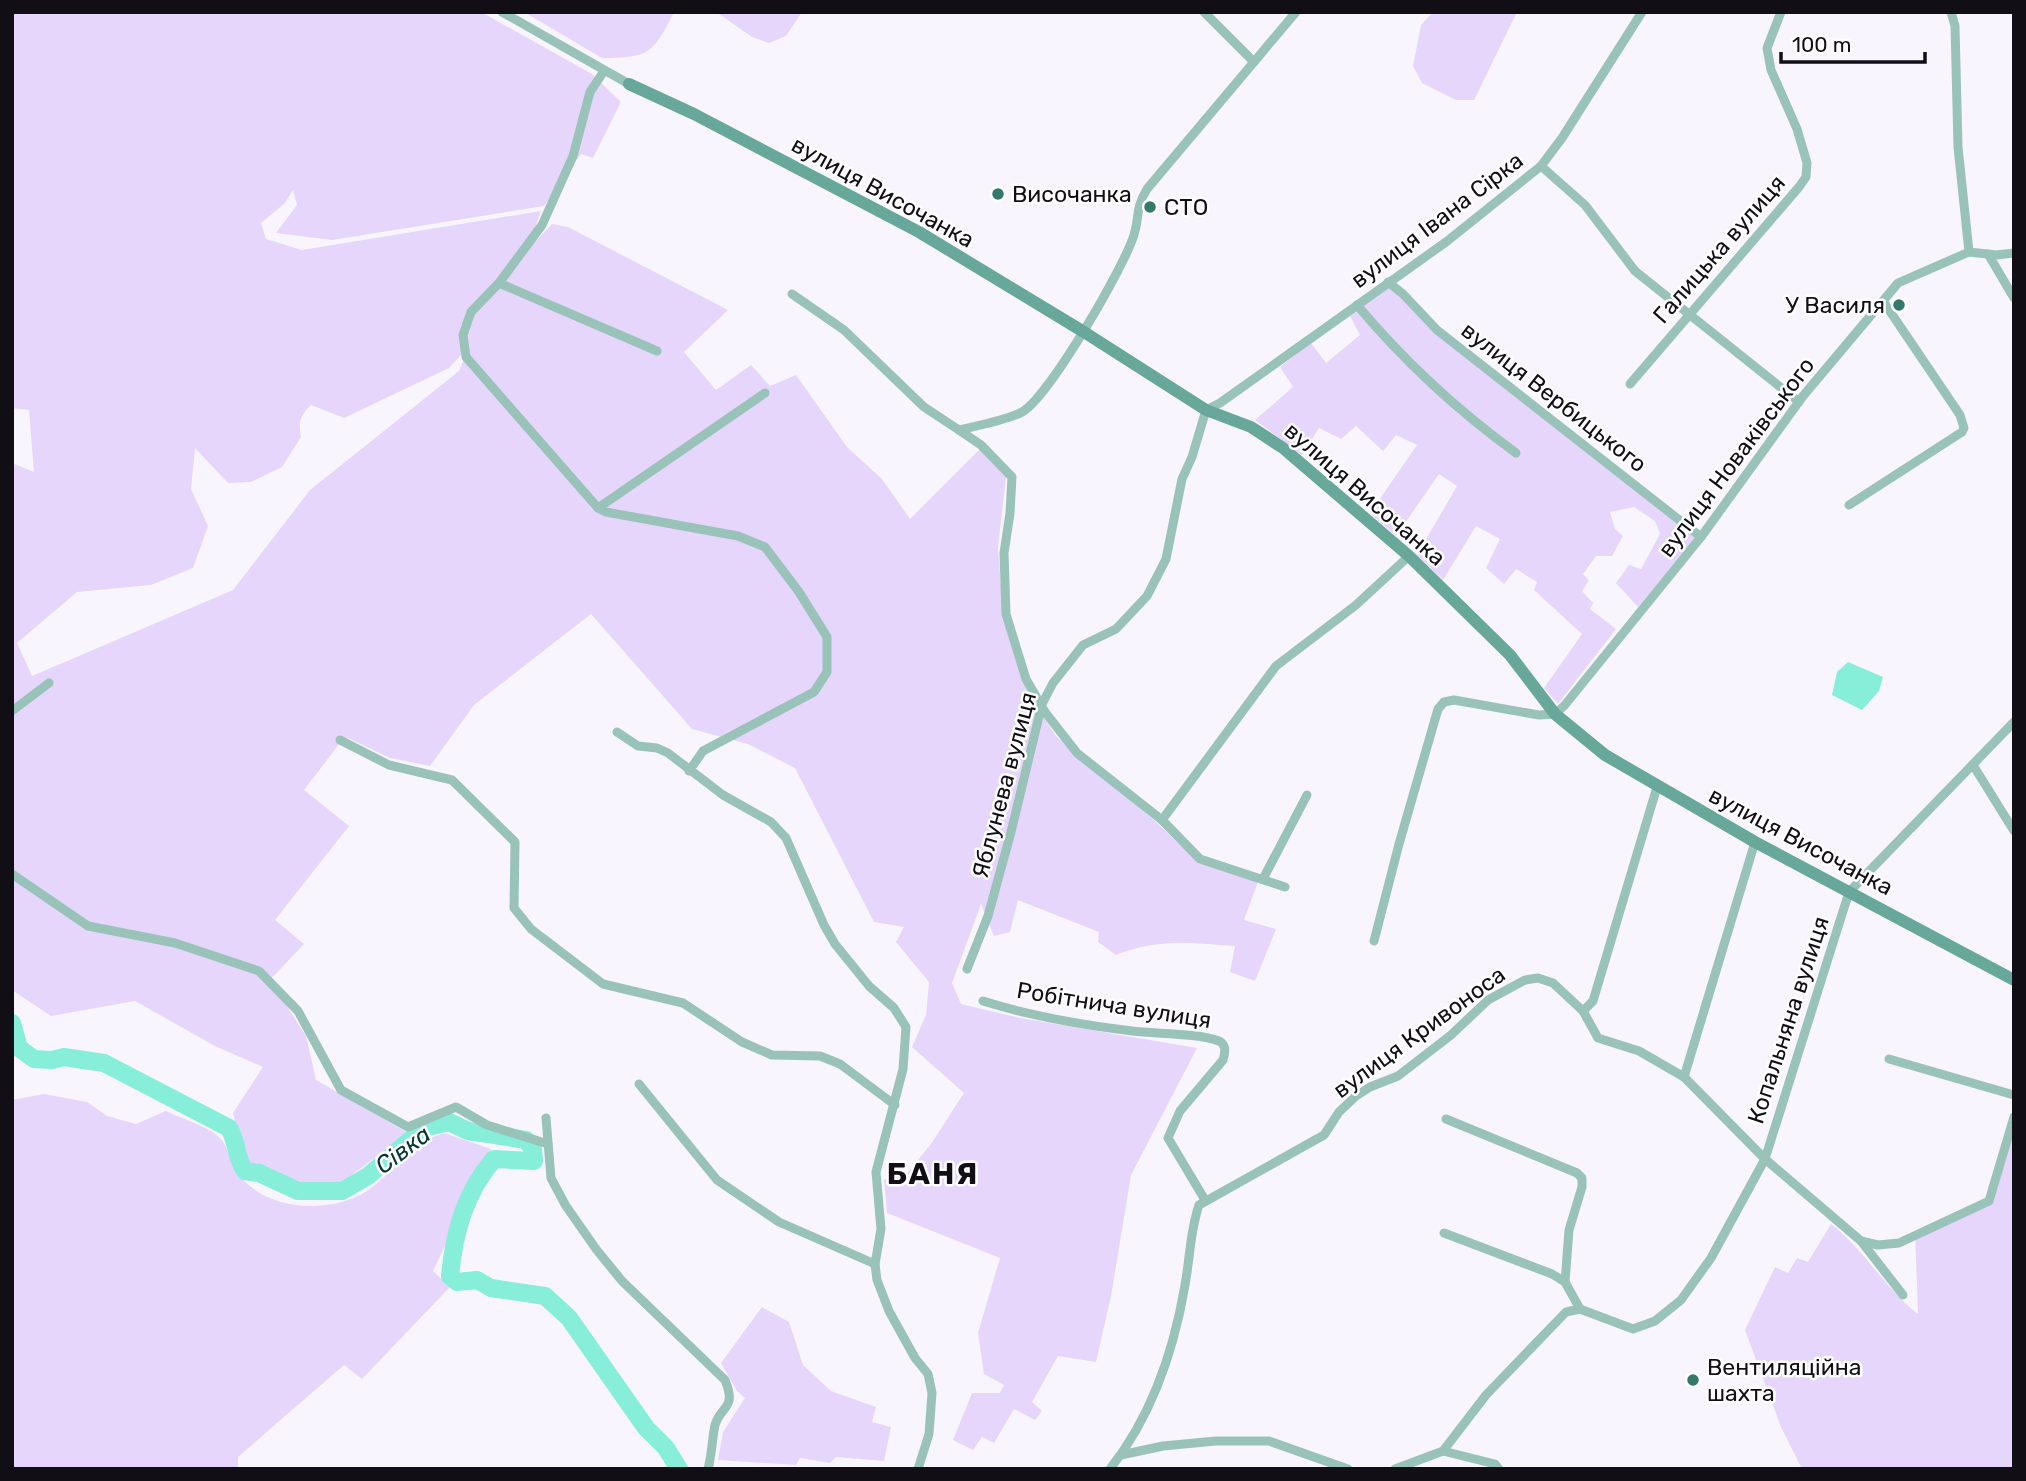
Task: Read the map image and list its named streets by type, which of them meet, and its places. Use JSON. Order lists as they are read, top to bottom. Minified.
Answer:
{"streets":{"street":["вулиця Височанка","вулиця Івана Сірка","Галицька вулиця","вулиця Вербицького","вулиця Новаківського","Яблунева вулиця","Робітнича вулиця","Копальняна вулиця","вулиця Кривоноса"]},"crossings":[["вулиця Височанка","вулиця Івана Сірка"],["вулиця Височанка","вулиця Новаківського"],["вулиця Височанка","Яблунева вулиця"],["вулиця Височанка","Копальняна вулиця"],["вулиця Івана Сірка","вулиця Вербицького"],["вулиця Івана Сірка","Яблунева вулиця"],["вулиця Вербицького","вулиця Новаківського"],["Робітнича вулиця","вулиця Кривоноса"],["Копальняна вулиця","вулиця Кривоноса"]],"districts":["БАНЯ"],"water":["Сівка"],"places":["Височанка","СТО","У Василя","Вентиляційна шахта"],"scale_bar":"100 m"}
